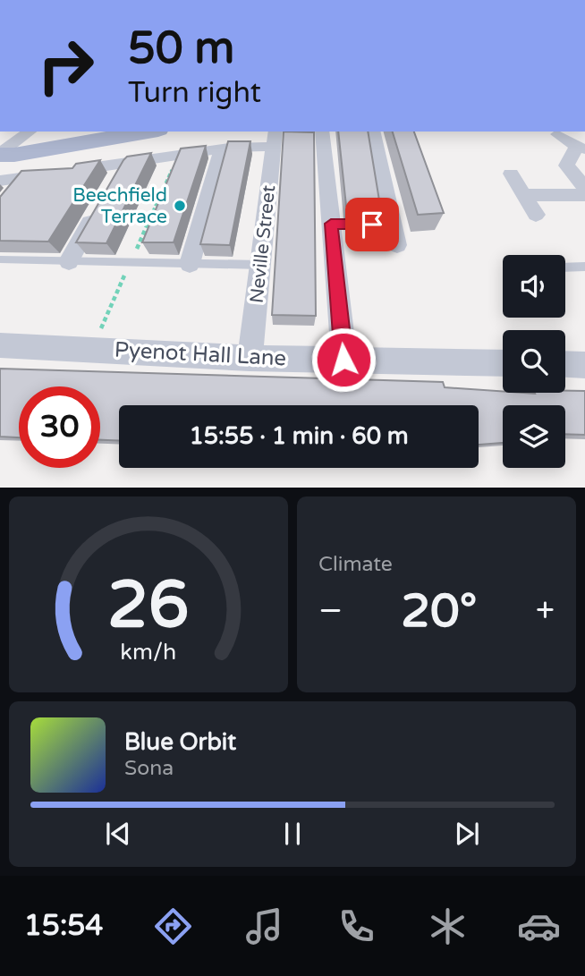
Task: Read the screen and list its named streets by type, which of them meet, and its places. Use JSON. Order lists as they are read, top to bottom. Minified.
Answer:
{"streets":{"street":["Neville Street","Pyenot Hall Lane"]},"crossings":[["Neville Street","Pyenot Hall Lane"]],"places":["Beechfield Terrace"],"page":{"turn":["50 m","Turn right"],"limit":"30","trip":"15:55 · 1 min · 60 m","tile":"Climate","heat":["−","20°","+"],"song":["Blue Orbit","Sona"],"tabs":"15:54","gauge":["26","km/h"]}}
